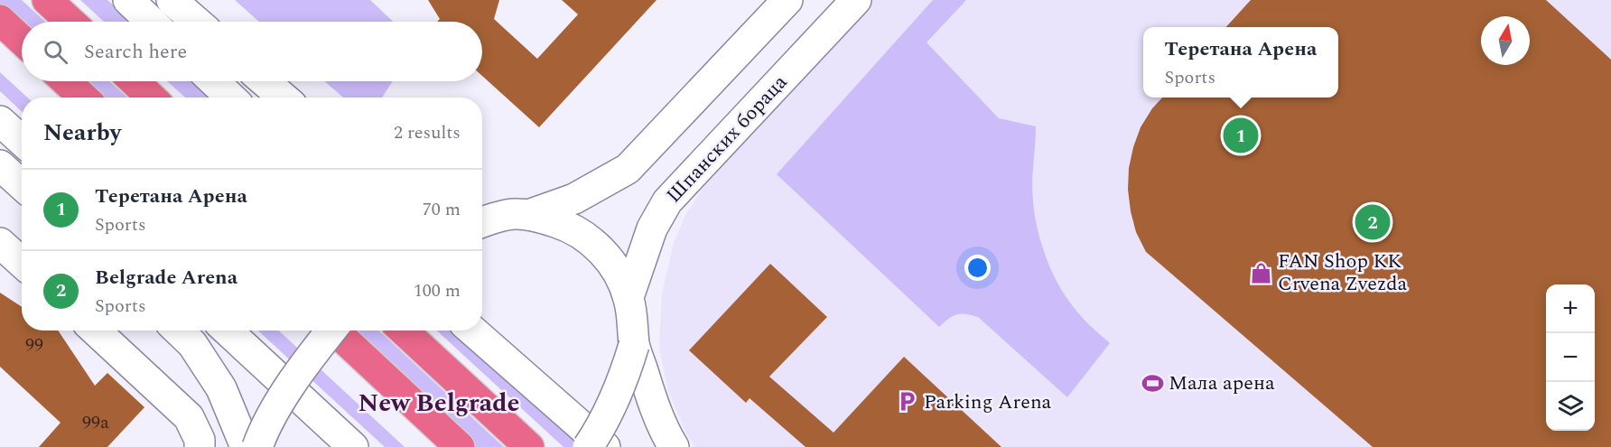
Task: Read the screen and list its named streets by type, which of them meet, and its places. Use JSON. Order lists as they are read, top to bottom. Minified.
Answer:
{"streets":{"street":["Шпанских бораца"]},"districts":["New Belgrade"],"places":{"shop":["FAN Shop KK Crvena Zvezda"],"sports":["Мала арена"],"parking":["Parking Arena"]},"house_numbers":["99","99a"],"north":"top","page":{"search":"Search here","popup":["Теретана Арена","Sports"],"heading":["Nearby","2 results"],"pins":["1","2"],"list":[{"mark":"1","name":"Теретана Арена","note":"Sports","value":"70 m"},{"mark":"2","name":"Belgrade Arena","note":"Sports","value":"100 m"}],"map_buttons":["+","−"]}}
